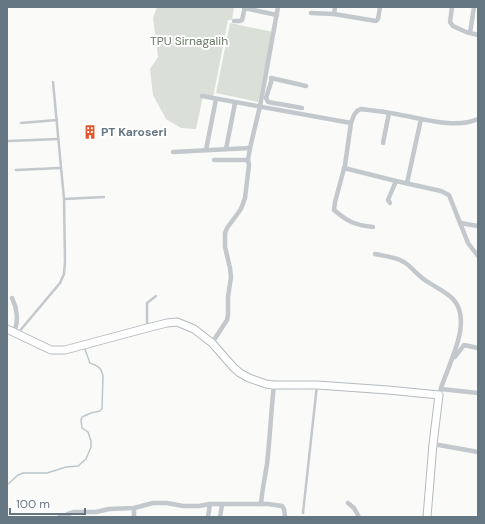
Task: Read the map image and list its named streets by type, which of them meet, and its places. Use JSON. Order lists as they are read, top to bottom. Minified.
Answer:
{"parks":["TPU Sirnagalih"],"places":{"building":["PT Karoseri"]},"scale_bar":"100 m"}
